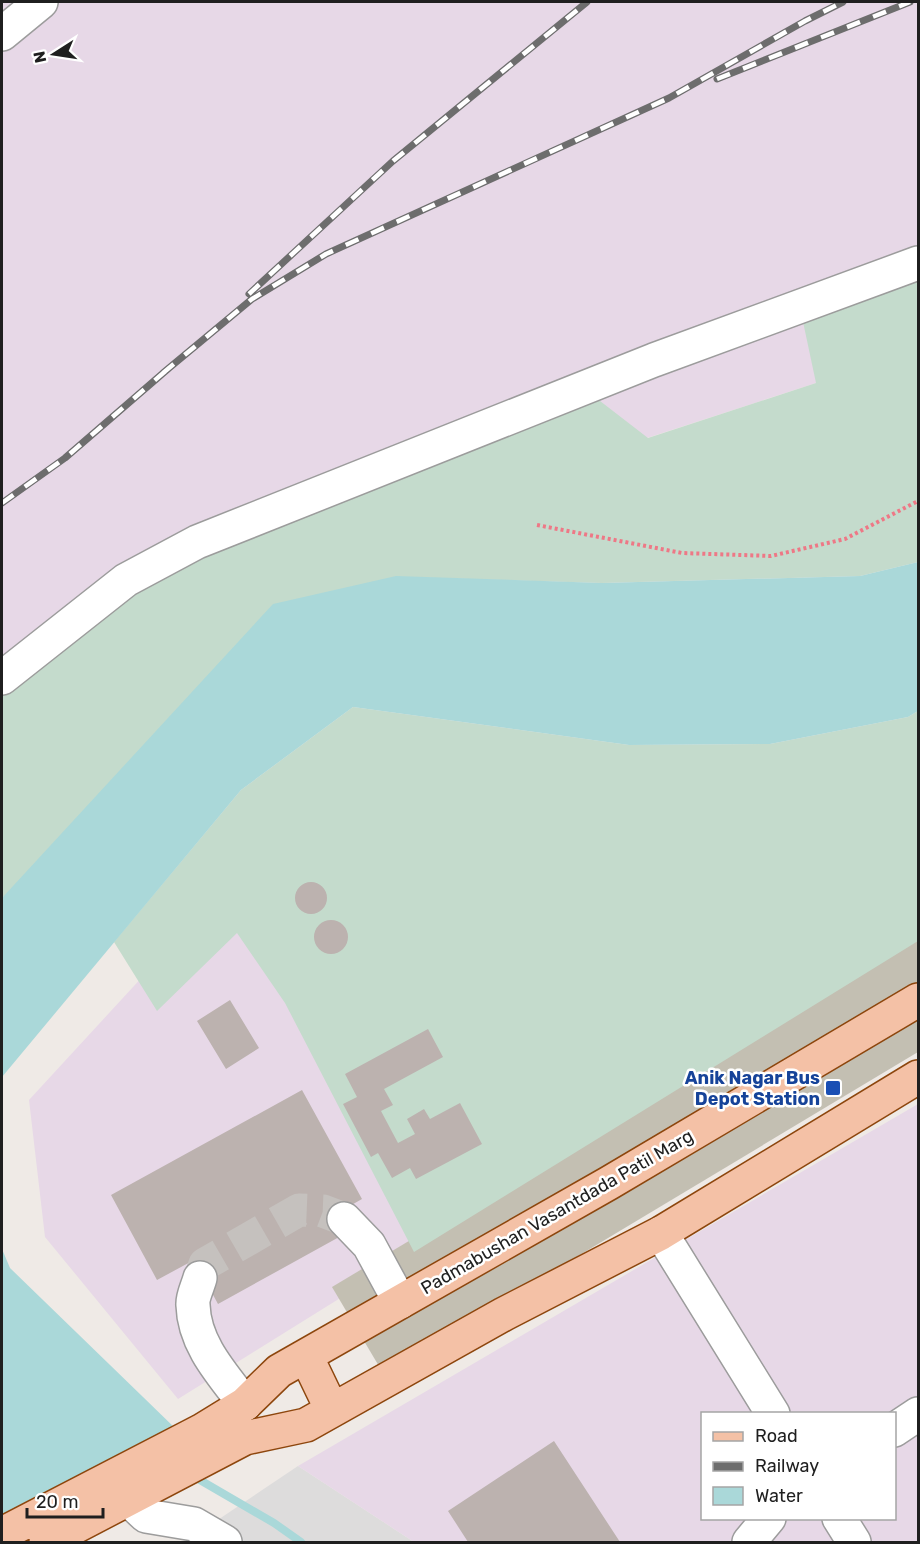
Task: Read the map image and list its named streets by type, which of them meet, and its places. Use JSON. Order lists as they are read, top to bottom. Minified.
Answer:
{"streets":{"main road":["Padmabushan Vasantdada Patil Marg"]},"places":{"transit":["Anik Nagar Bus Depot Station"]},"legend":["Road","Railway","Water"],"scale_bar":"20 m","north":"left"}
